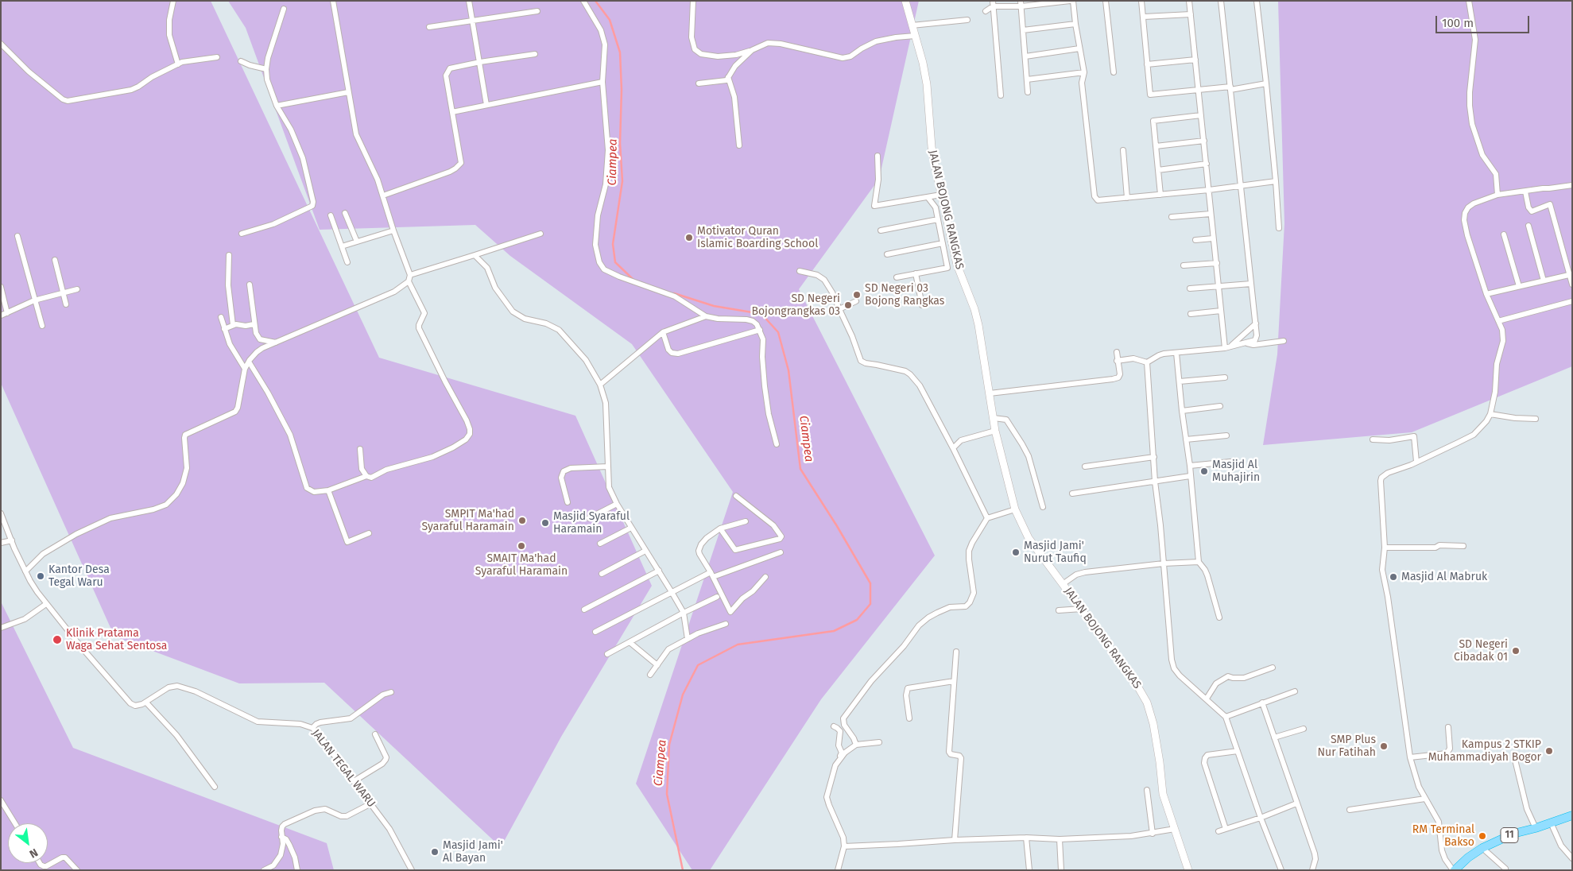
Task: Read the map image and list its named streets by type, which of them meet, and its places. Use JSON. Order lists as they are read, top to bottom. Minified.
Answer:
{"streets":{"highway":["11"],"main road":["JALAN BOJONG RANGKAS"],"street":["JALAN TEGAL WARU"]},"water":["Ciampea"],"places":["Motivator Quran Islamic Boarding School","SD Negeri 03 Bojong Rangkas","SD Negeri Bojongrangkas 03","Masjid Al Muhajirin","SMPIT Ma'had Syaraful Haramain","Masjid Syaraful Haramain","SMAIT Ma'had Syaraful Haramain","Masjid Jami' Nurut Taufiq","Kantor Desa Tegal Waru","Masjid Al Mabruk","Klinik Pratama Waga Sehat Sentosa","SD Negeri Cibadak 01","SMP Plus Nur Fatihah","Kampus 2 STKIP Muhammadiyah Bogor","RM Terminal Bakso","Masjid Jami' Al Bayan"],"scale_bar":"100 m","north":"bottom right"}
